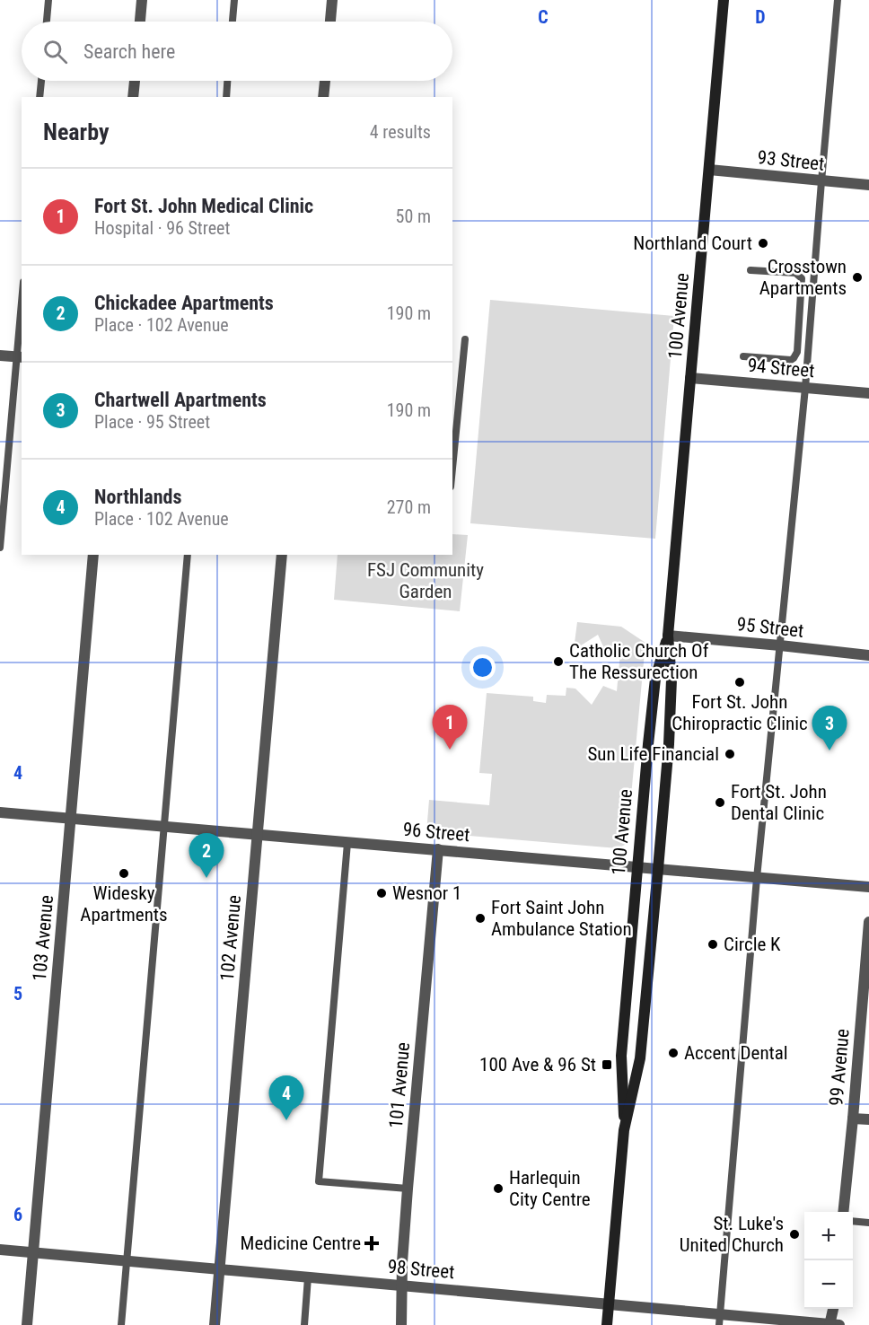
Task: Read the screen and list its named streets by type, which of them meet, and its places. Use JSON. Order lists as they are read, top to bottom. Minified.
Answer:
{"streets":{"main road":["100 Avenue"],"street":["93 Street","94 Street","95 Street","96 Street","103 Avenue","102 Avenue","99 Avenue","101 Avenue","98 Street"]},"crossings":[["93 Street","100 Avenue"],["100 Avenue","94 Street"],["100 Avenue","95 Street"],["100 Avenue","96 Street"],["100 Avenue","98 Street"],["96 Street","103 Avenue"],["96 Street","102 Avenue"],["96 Street","101 Avenue"],["103 Avenue","98 Street"],["102 Avenue","98 Street"],["101 Avenue","98 Street"]],"parks":["FSJ Community Garden"],"places":{"other":["Northland Court","Crosstown Apartments","Catholic Church Of The Ressurection","Fort St. John Chiropractic Clinic","Sun Life Financial","Fort St. John Dental Clinic","Widesky Apartments","Wesnor 1","Fort Saint John Ambulance Station","Circle K","Accent Dental","Harlequin City Centre","St. Luke's United Church"],"transit":["100 Ave & 96 St"],"health":["Medicine Centre"]},"page":{"search":"Search here","heading":["Nearby","4 results"],"list":[{"mark":"1","name":"Fort St. John Medical Clinic","note":"Hospital · 96 Street","value":"50 m"},{"mark":"2","name":"Chickadee Apartments","note":"Place · 102 Avenue","value":"190 m"},{"mark":"3","name":"Chartwell Apartments","note":"Place · 95 Street","value":"190 m"},{"mark":"4","name":"Northlands","note":"Place · 102 Avenue","value":"270 m"}],"pins":["1","3","2","4"],"map_buttons":["+","−"]},"grid":{"columns":["C","D"],"rows":["4","5","6"]}}
